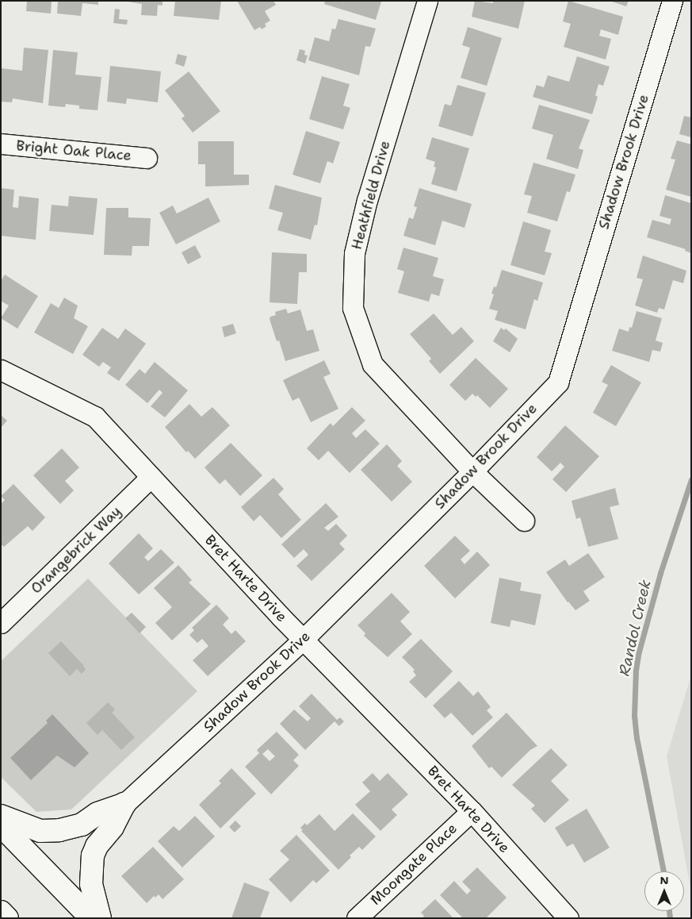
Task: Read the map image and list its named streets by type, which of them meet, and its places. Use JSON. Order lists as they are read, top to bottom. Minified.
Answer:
{"streets":{"street":["Bright Oak Place","Shadow Brook Drive","Heathfield Drive","Orangebrick Way","Bret Harte Drive","Moongate Place"]},"crossings":[["Shadow Brook Drive","Heathfield Drive"],["Shadow Brook Drive","Bret Harte Drive"],["Orangebrick Way","Bret Harte Drive"],["Bret Harte Drive","Moongate Place"]],"water":["Randol Creek"],"north":"top"}
